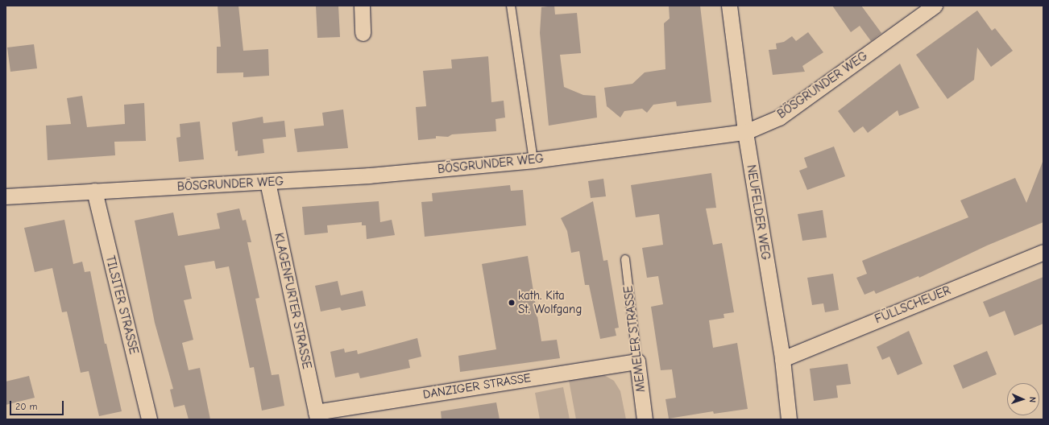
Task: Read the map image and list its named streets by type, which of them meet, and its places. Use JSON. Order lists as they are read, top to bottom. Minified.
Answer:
{"streets":{"street":["BÖSGRUNDER WEG","NEUFELDER WEG","KLAGENFURTER STRASSE","TILSITER STRASSE","FÜLLSCHEUER","MEMELER STRASSE","DANZIGER STRASSE"]},"crossings":[["BÖSGRUNDER WEG","NEUFELDER WEG"],["BÖSGRUNDER WEG","KLAGENFURTER STRASSE"],["BÖSGRUNDER WEG","TILSITER STRASSE"],["NEUFELDER WEG","FÜLLSCHEUER"],["KLAGENFURTER STRASSE","DANZIGER STRASSE"],["MEMELER STRASSE","DANZIGER STRASSE"]],"places":["kath. Kita St. Wolfgang"],"scale_bar":"20 m","north":"right"}
